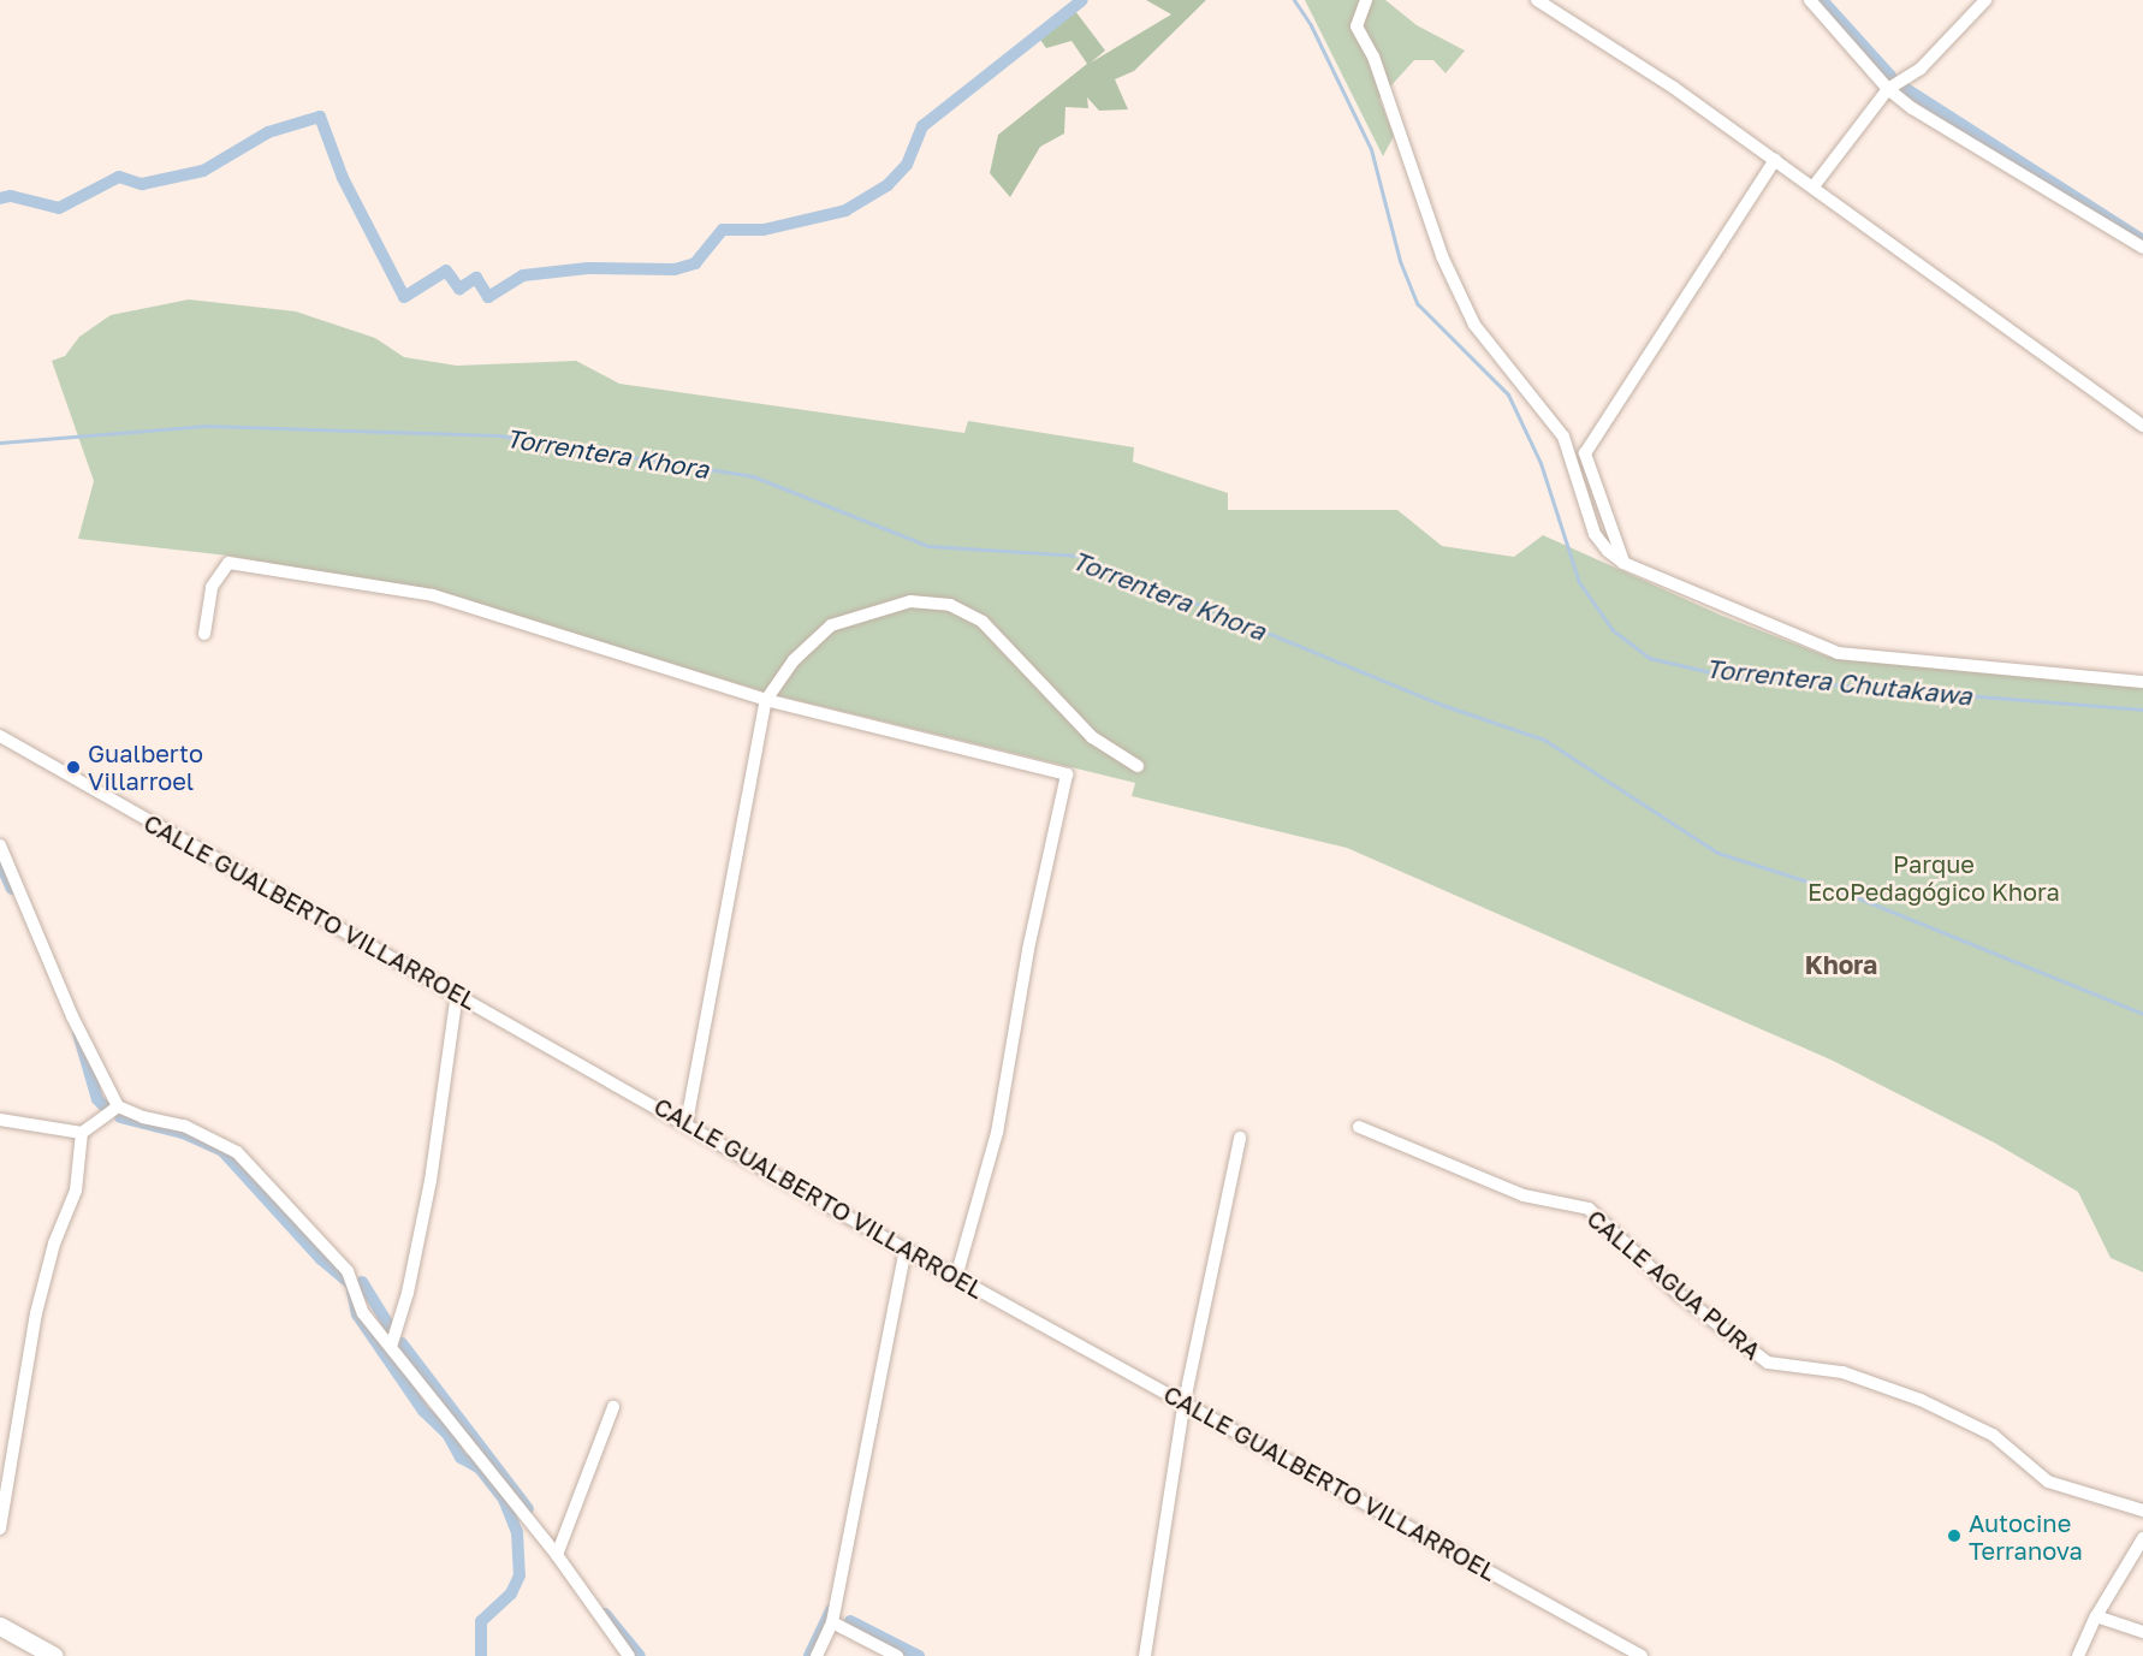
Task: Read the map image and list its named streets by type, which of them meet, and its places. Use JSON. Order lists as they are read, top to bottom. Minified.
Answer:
{"streets":{"street":["CALLE GUALBERTO VILLARROEL","CALLE AGUA PURA"]},"districts":["Khora"],"water":["Torrentera Khora","Torrentera Chutakawa"],"parks":["Parque EcoPedagógico Khora"],"places":["Gualberto Villarroel","Autocine Terranova"]}
